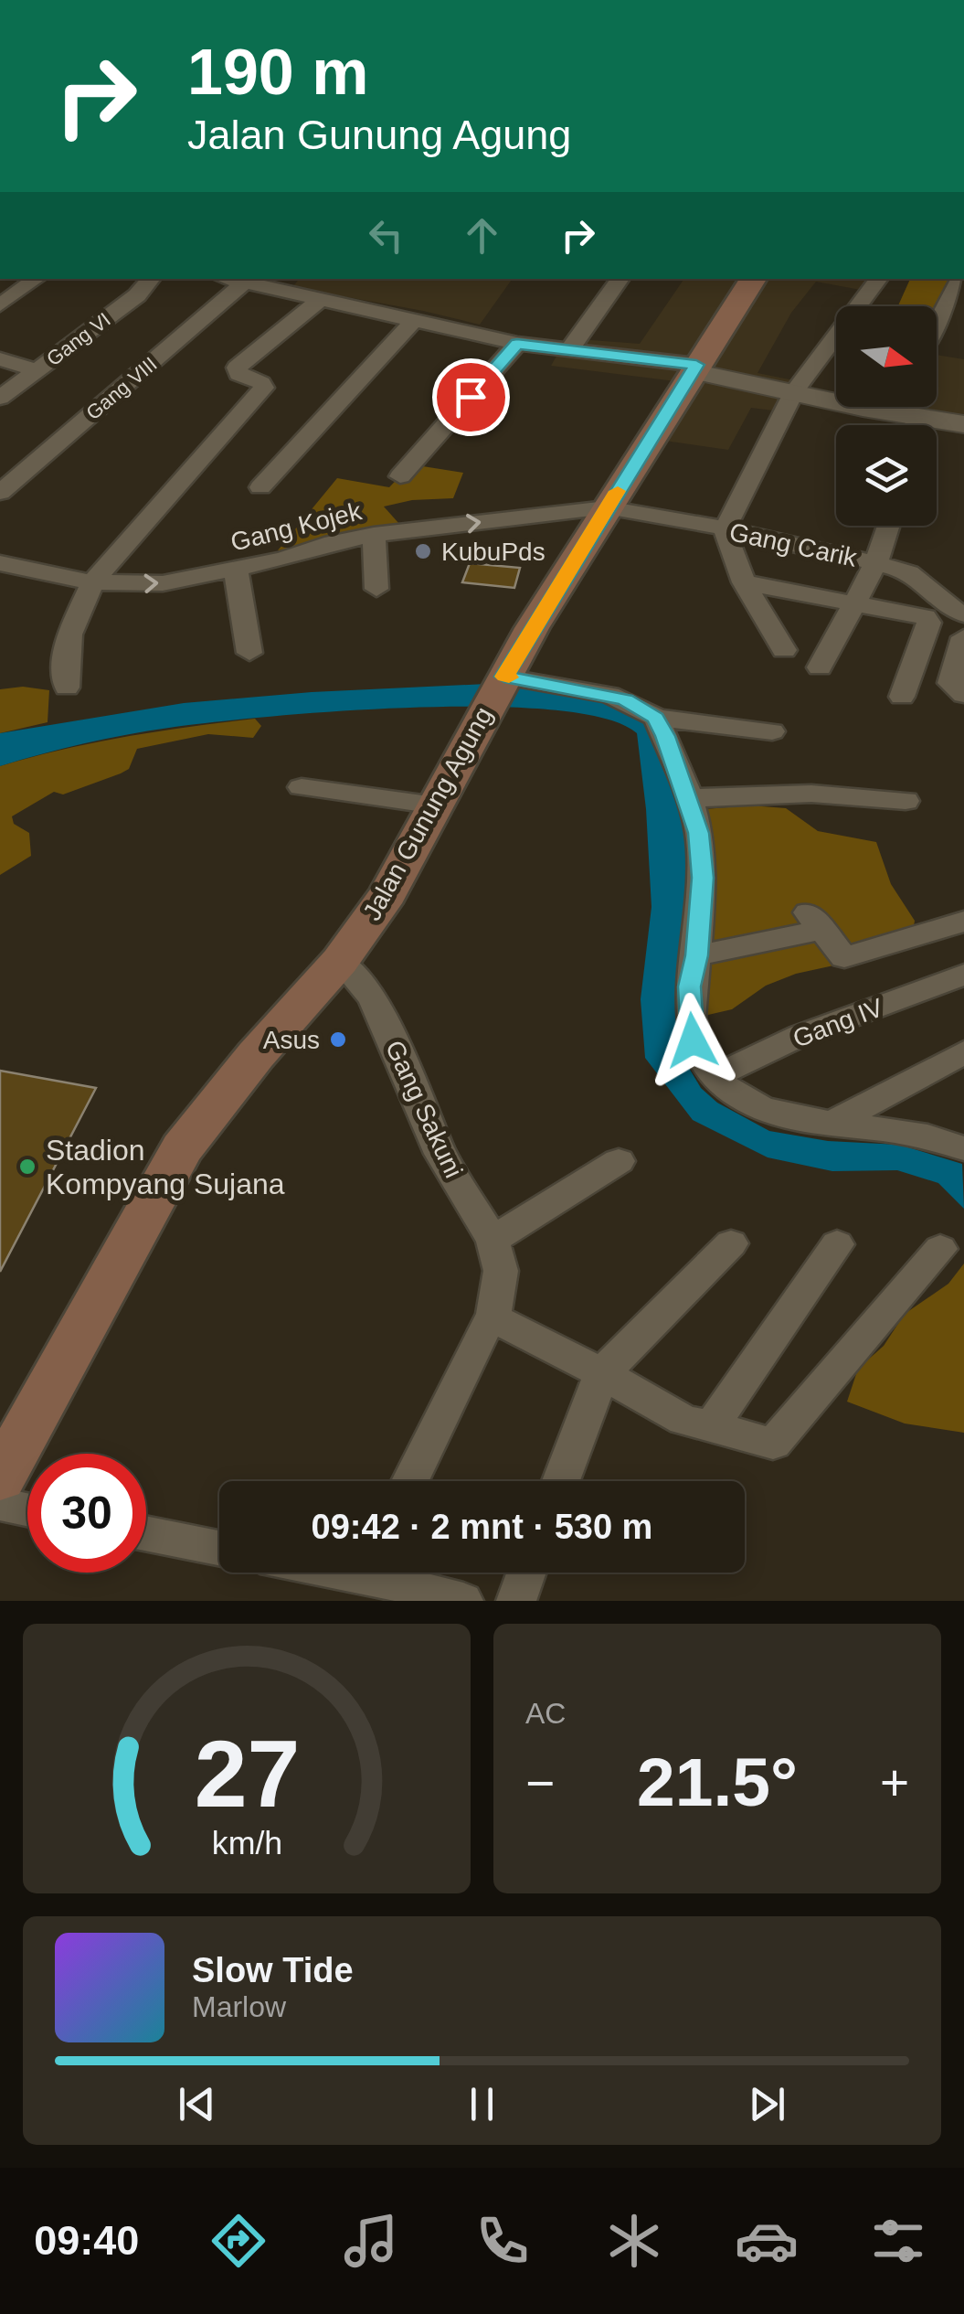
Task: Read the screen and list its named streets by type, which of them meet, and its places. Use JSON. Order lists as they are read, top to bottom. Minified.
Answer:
{"streets":{"main road":["Jalan Gunung Agung"],"street":["Gang VI","Gang VIII","Gang Kojek","Gang Carik","Gang IV","Gang Sakuni"]},"crossings":[["Gang Kojek","Gang Carik"],["Gang Kojek","Jalan Gunung Agung"],["Gang Carik","Jalan Gunung Agung"],["Jalan Gunung Agung","Gang Sakuni"]],"places":["KubuPds","Asus","Stadion Kompyang Sujana"],"north":"right","page":{"turn":["190 m","Jalan Gunung Agung"],"limit":"30","trip":"09:42 · 2 mnt · 530 m","tile":"AC","heat":["−","21.5°","+"],"song":["Slow Tide","Marlow"],"tabs":"09:40","gauge":["27","km/h"]}}
